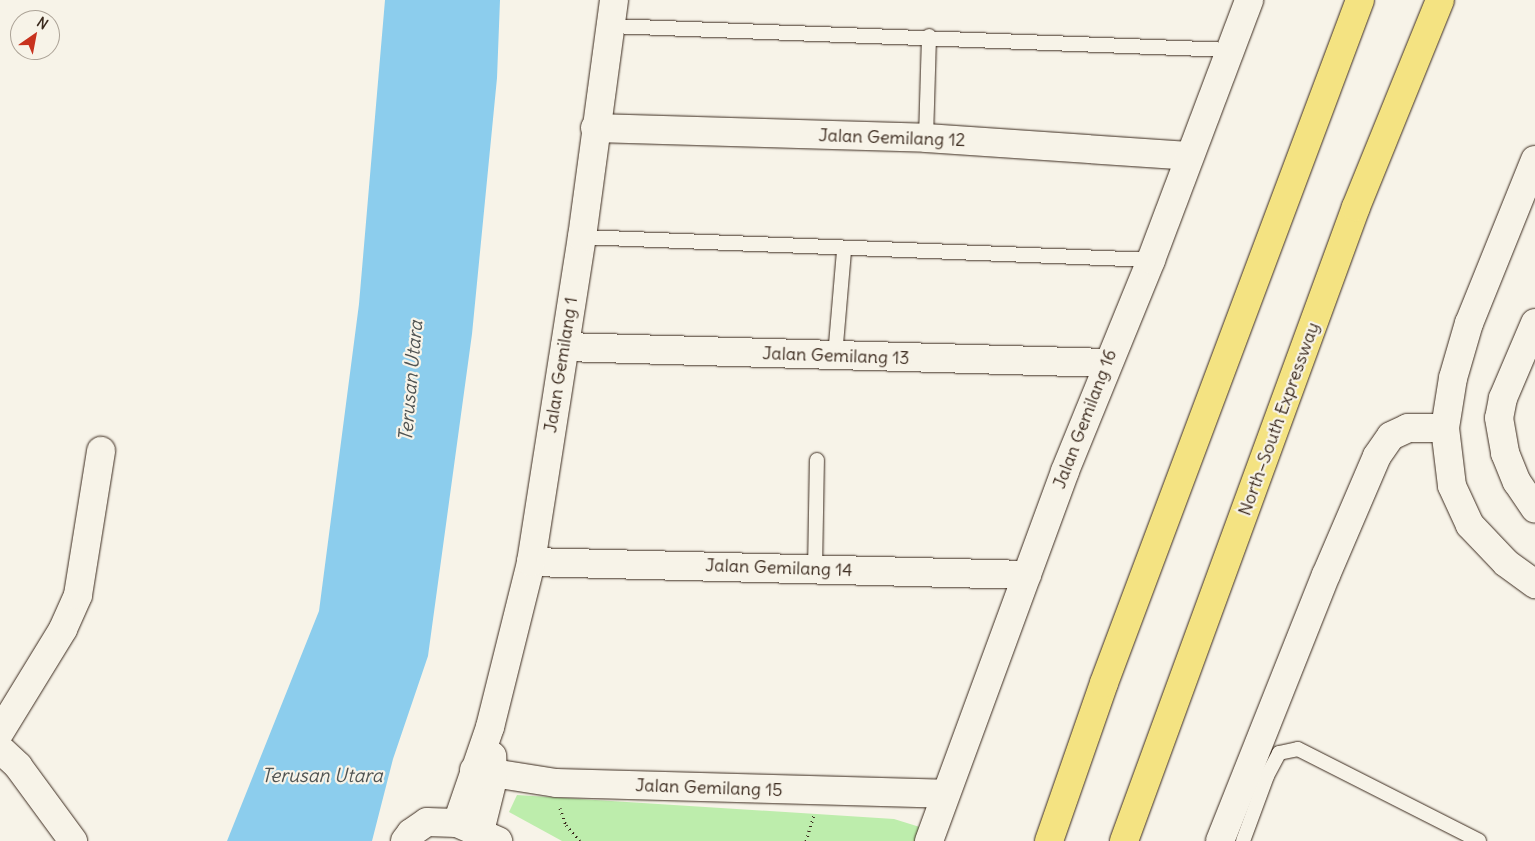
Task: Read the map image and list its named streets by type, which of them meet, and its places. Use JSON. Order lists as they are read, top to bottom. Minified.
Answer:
{"streets":{"highway":["North–South Expressway"],"street":["Jalan Gemilang 12","Jalan Gemilang 13","Jalan Gemilang 1","Jalan Gemilang 16","Jalan Gemilang 14","Jalan Gemilang 15"]},"crossings":[["Jalan Gemilang 12","Jalan Gemilang 1"],["Jalan Gemilang 12","Jalan Gemilang 16"],["Jalan Gemilang 13","Jalan Gemilang 1"],["Jalan Gemilang 13","Jalan Gemilang 16"],["Jalan Gemilang 1","Jalan Gemilang 14"],["Jalan Gemilang 1","Jalan Gemilang 15"],["Jalan Gemilang 16","Jalan Gemilang 14"],["Jalan Gemilang 16","Jalan Gemilang 15"]],"water":["Terusan Utara"],"north":"top right"}
